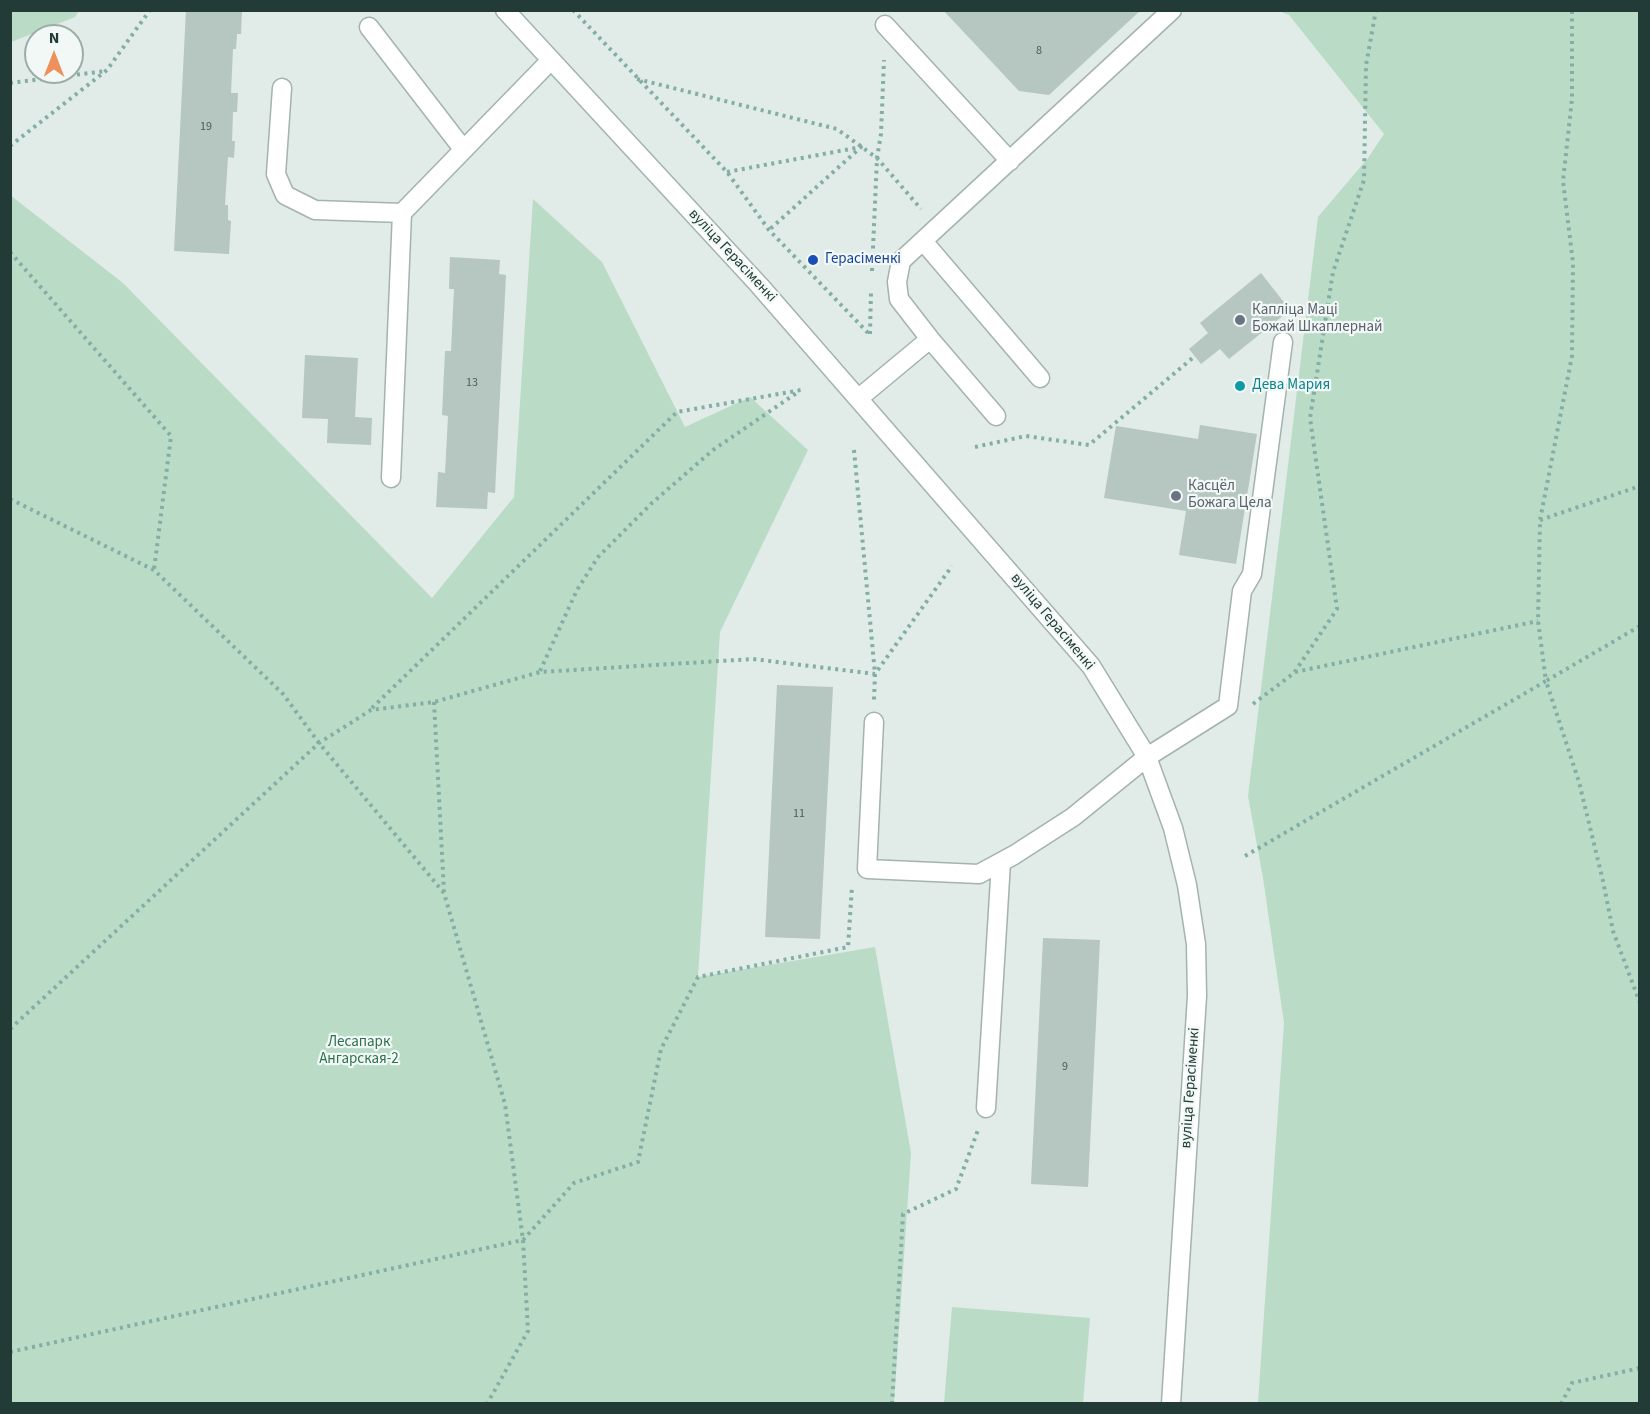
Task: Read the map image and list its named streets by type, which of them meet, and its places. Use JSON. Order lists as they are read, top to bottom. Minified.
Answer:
{"streets":{"street":["вуліца Герасіменкі"]},"parks":["Лесапарк Ангарская-2"],"places":["Герасіменкі","Капліца Маці Божай Шкаплернай","Дева Мария","Касцёл Божага Цела"],"house_numbers":["8","19","13","11","9"],"north":"top"}
